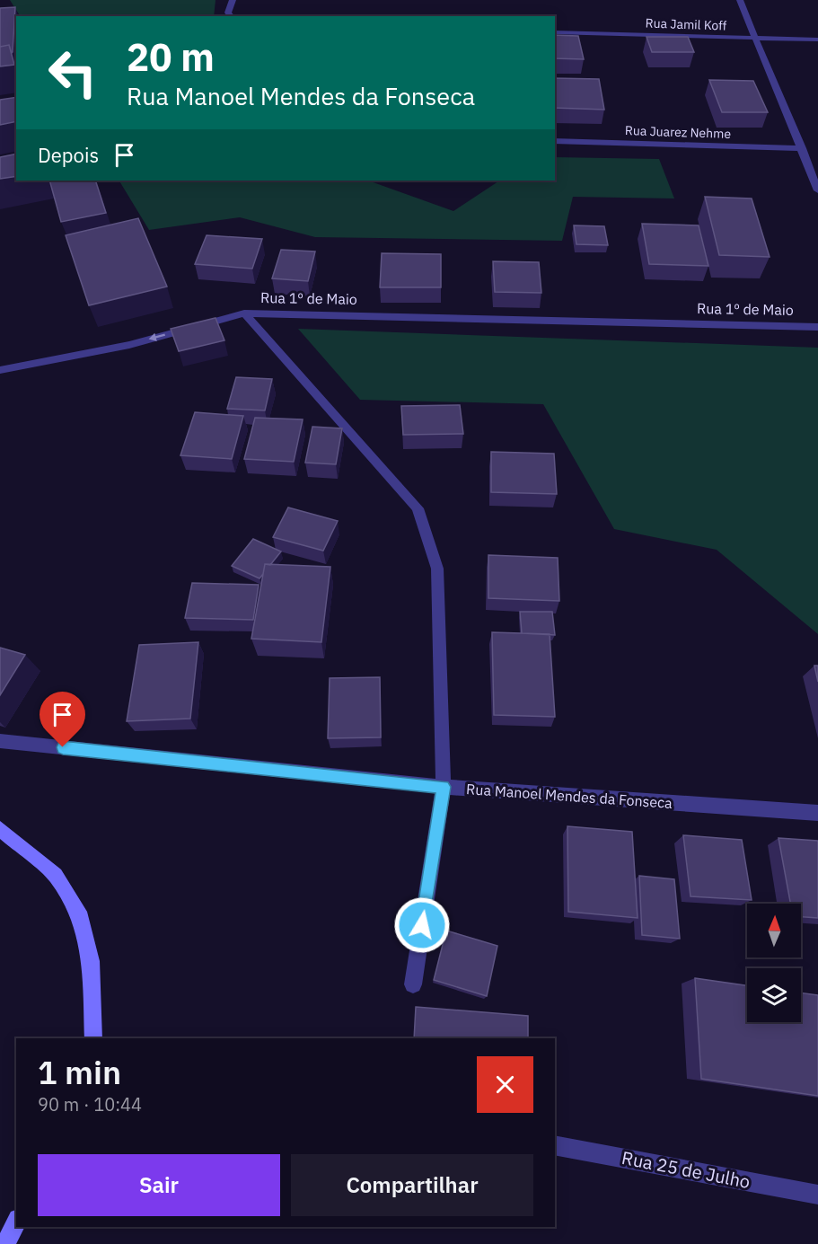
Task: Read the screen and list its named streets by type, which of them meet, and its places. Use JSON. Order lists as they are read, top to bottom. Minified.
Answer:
{"streets":{"street":["Rua Jamil Koff","Rua Juarez Nehme","Rua 1º de Maio","Rua Manoel Mendes da Fonseca","Rua 25 de Julho"]},"crossings":[["Rua 1º de Maio","Rua Manoel Mendes da Fonseca"]],"north":"top","page":{"turn":["20 m","Rua Manoel Mendes da Fonseca"],"then":"Depois","heading":["1 min","90 m · 10:44"],"buttons":["Sair","Compartilhar"]}}
